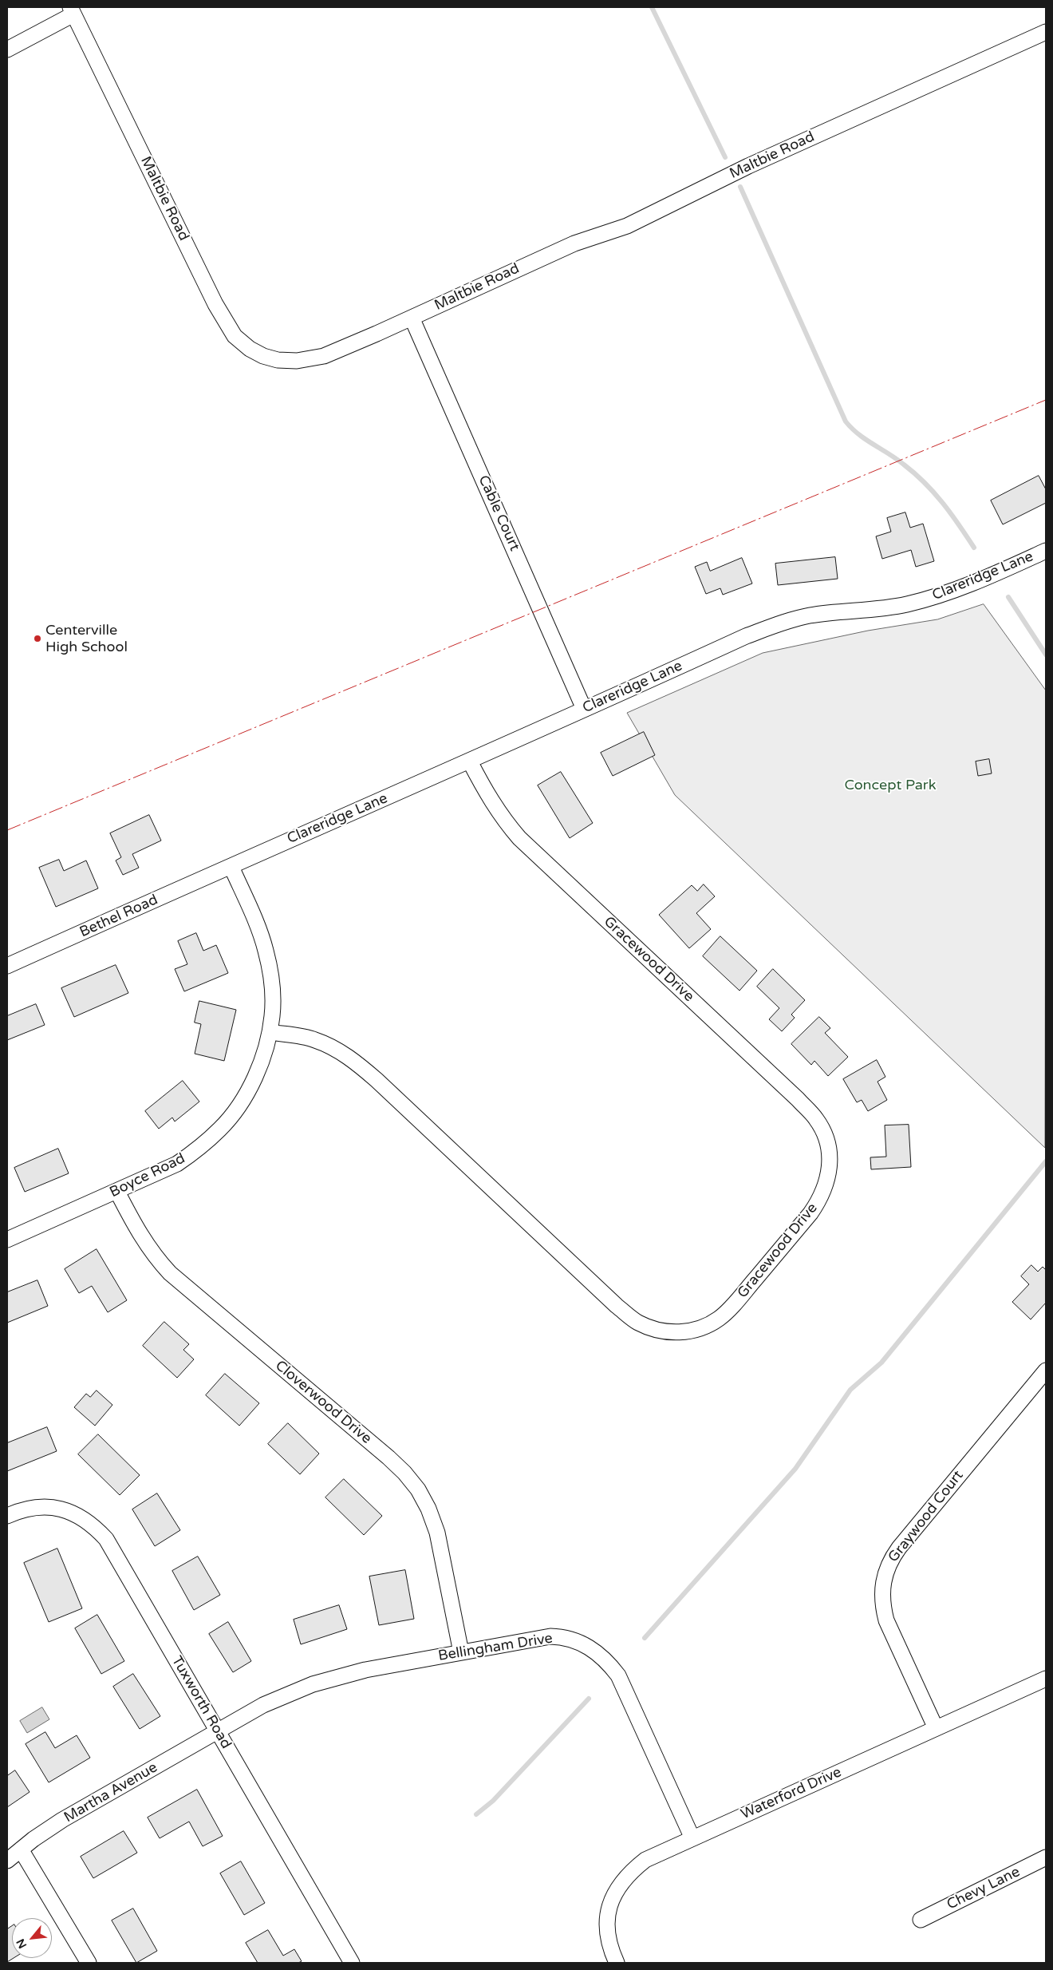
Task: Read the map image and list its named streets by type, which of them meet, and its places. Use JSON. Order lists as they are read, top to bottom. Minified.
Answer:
{"streets":{"street":["Maltbie Road","Cable Court","Clareridge Lane","Bethel Road","Gracewood Drive","Boyce Road","Cloverwood Drive","Graywood Court","Bellingham Drive","Tuxworth Road","Martha Avenue","Waterford Drive","Chevy Lane"]},"crossings":[["Maltbie Road","Cable Court"],["Cable Court","Clareridge Lane"],["Clareridge Lane","Bethel Road"],["Clareridge Lane","Gracewood Drive"],["Clareridge Lane","Boyce Road"],["Bethel Road","Boyce Road"],["Gracewood Drive","Boyce Road"],["Boyce Road","Cloverwood Drive"],["Cloverwood Drive","Bellingham Drive"],["Graywood Court","Waterford Drive"],["Bellingham Drive","Tuxworth Road"],["Bellingham Drive","Martha Avenue"],["Bellingham Drive","Waterford Drive"],["Tuxworth Road","Martha Avenue"]],"parks":["Concept Park"],"places":["Centerville High School"],"north":"bottom left"}
